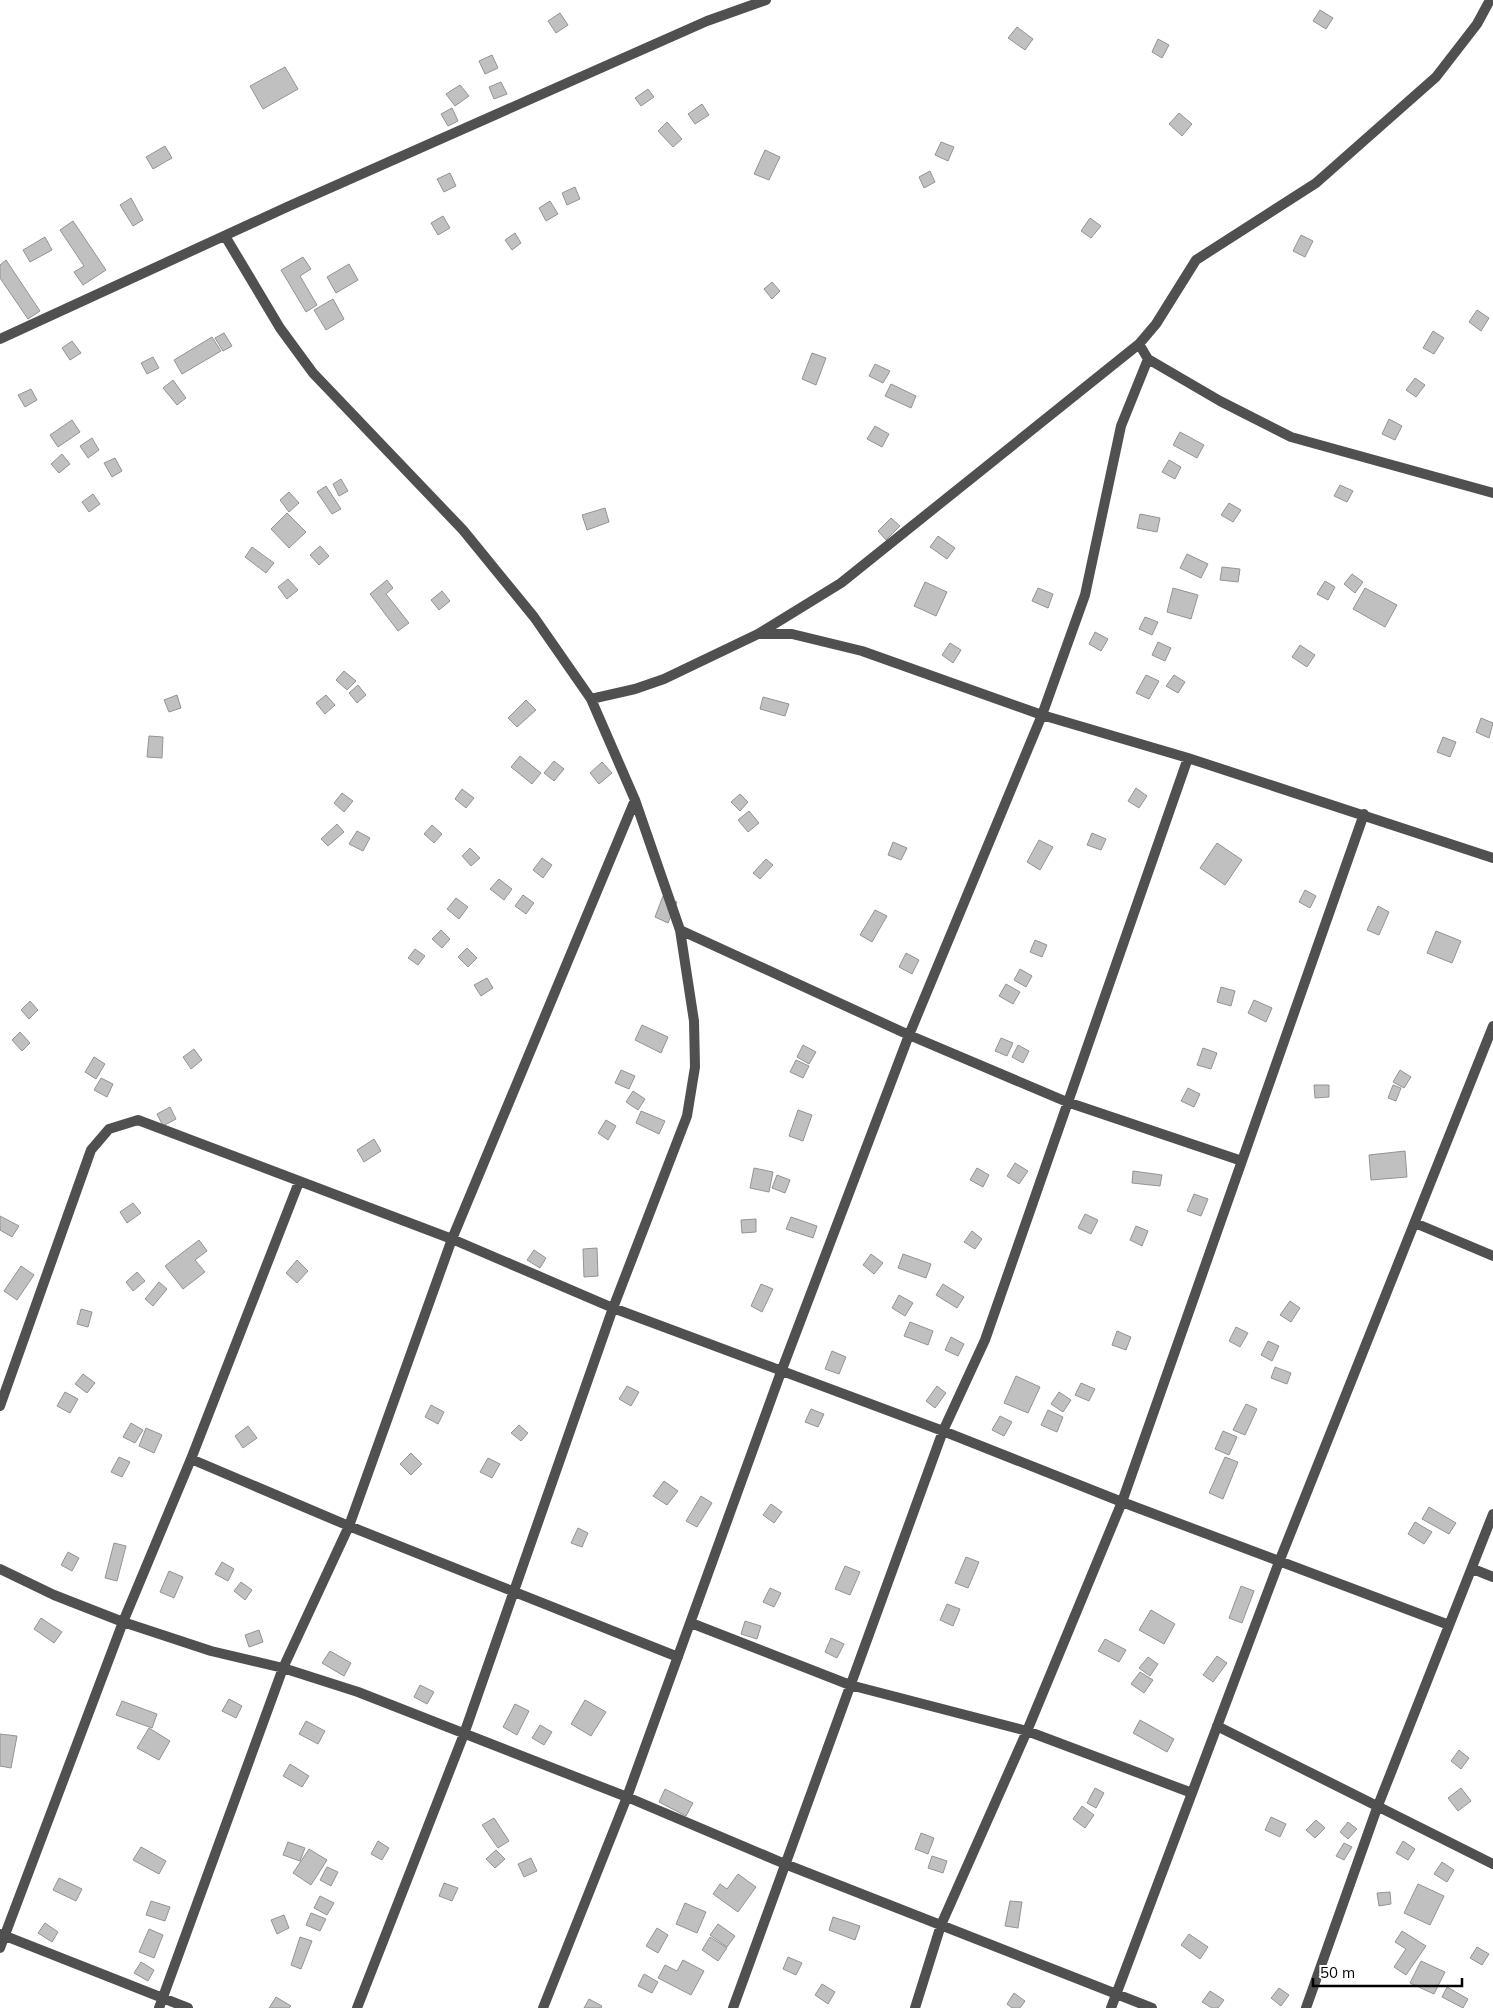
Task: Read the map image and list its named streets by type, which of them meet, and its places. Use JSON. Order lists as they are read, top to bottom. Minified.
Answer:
{"scale_bar":"50 m"}
